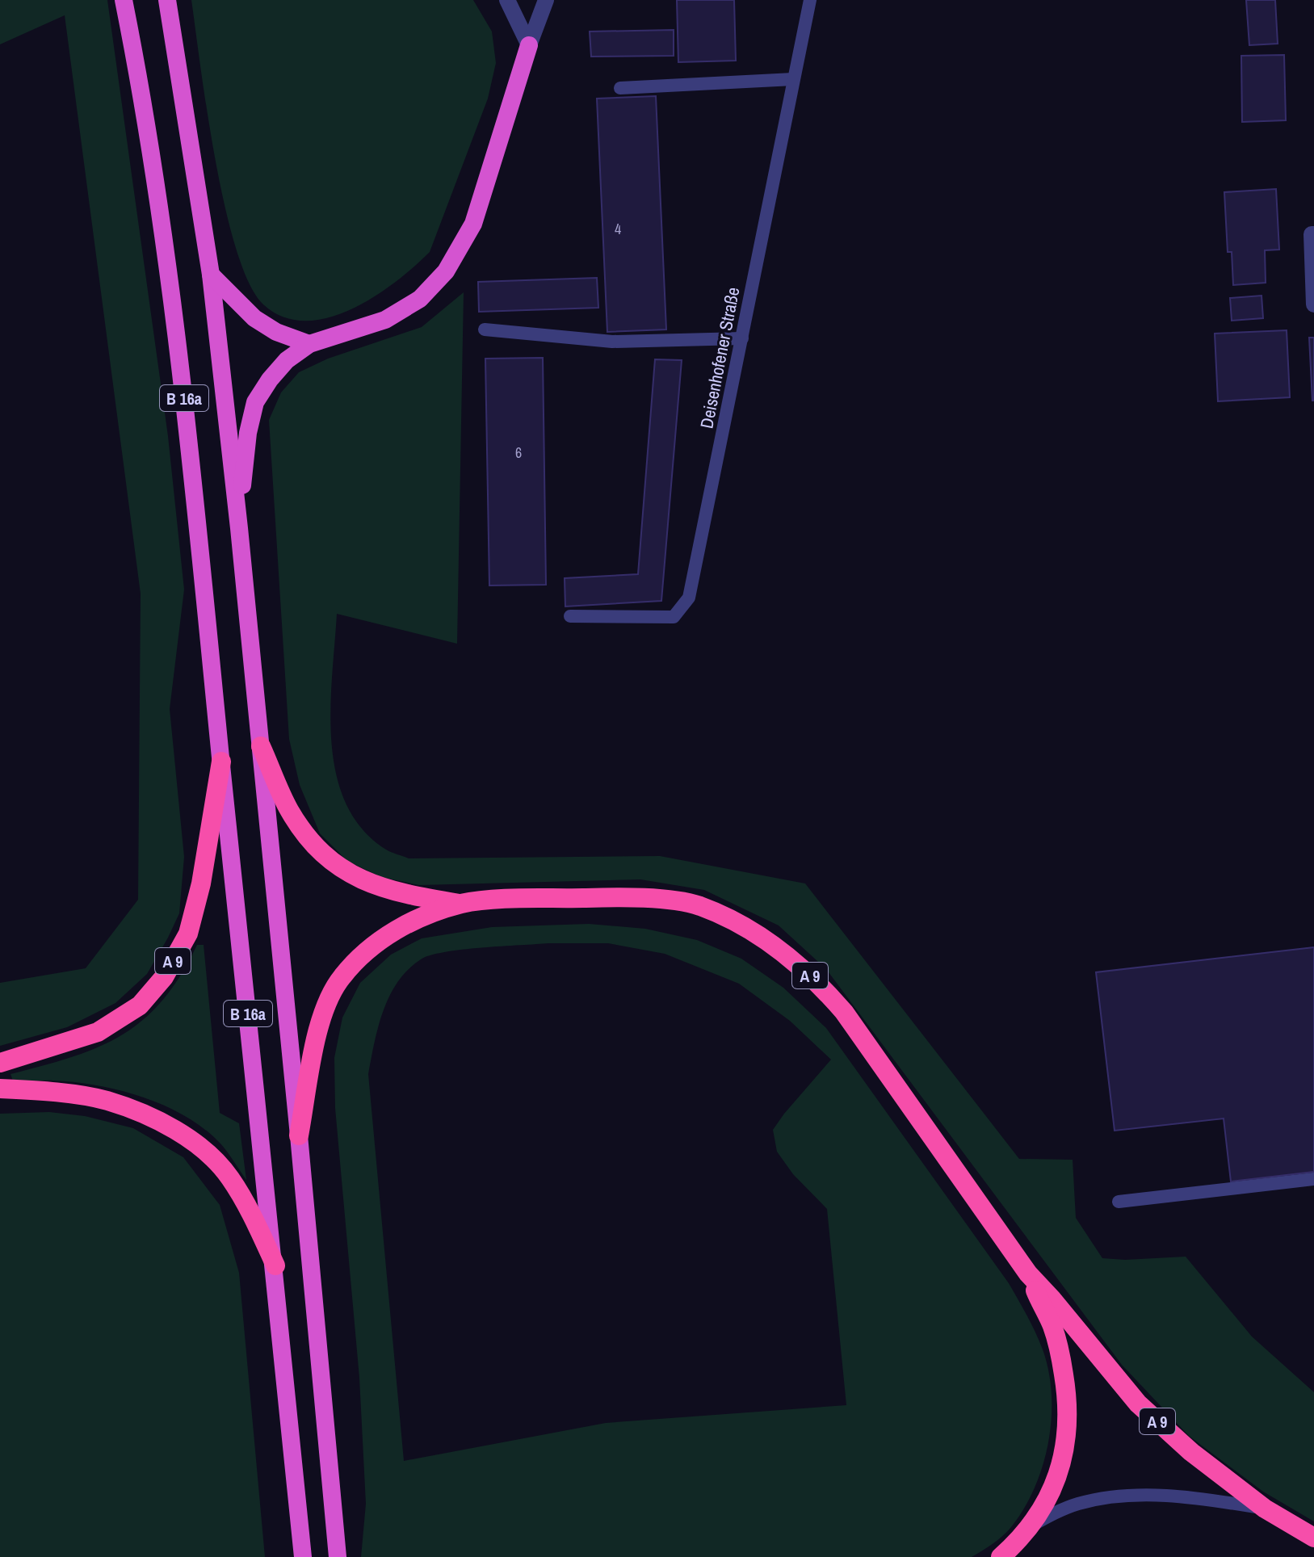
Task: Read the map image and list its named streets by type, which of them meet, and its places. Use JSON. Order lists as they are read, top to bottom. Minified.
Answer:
{"streets":{"highway":["B 16a","A 9"],"lane":["Deisenhofener Straße"]},"crossings":[["B 16a","A 9"]],"house_numbers":["4","6"]}
